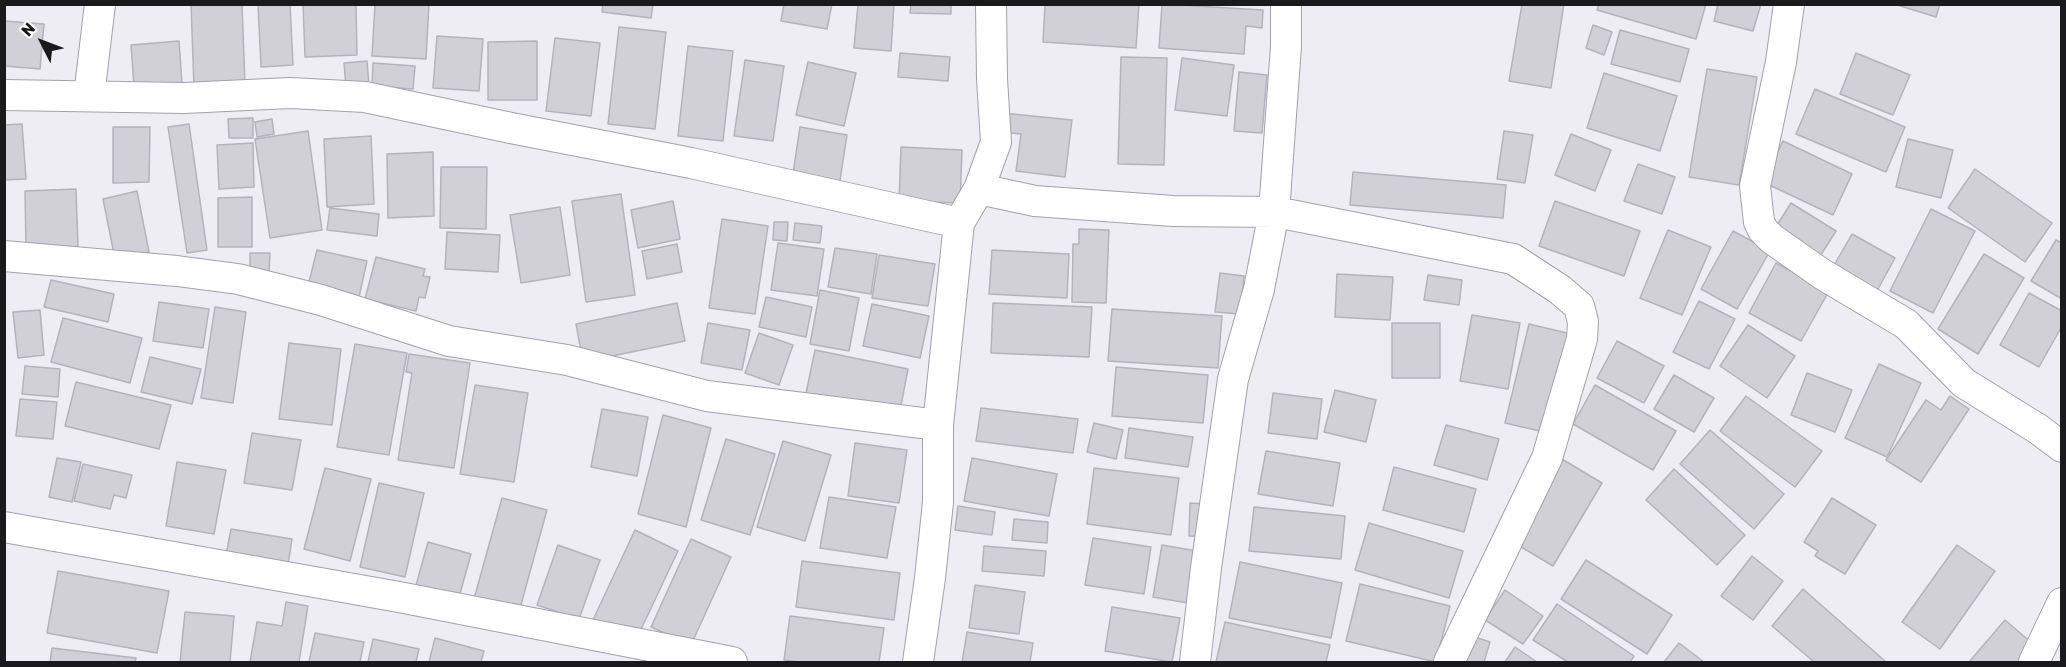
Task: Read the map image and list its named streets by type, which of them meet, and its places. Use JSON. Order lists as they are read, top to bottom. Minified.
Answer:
{"north":"top left"}
